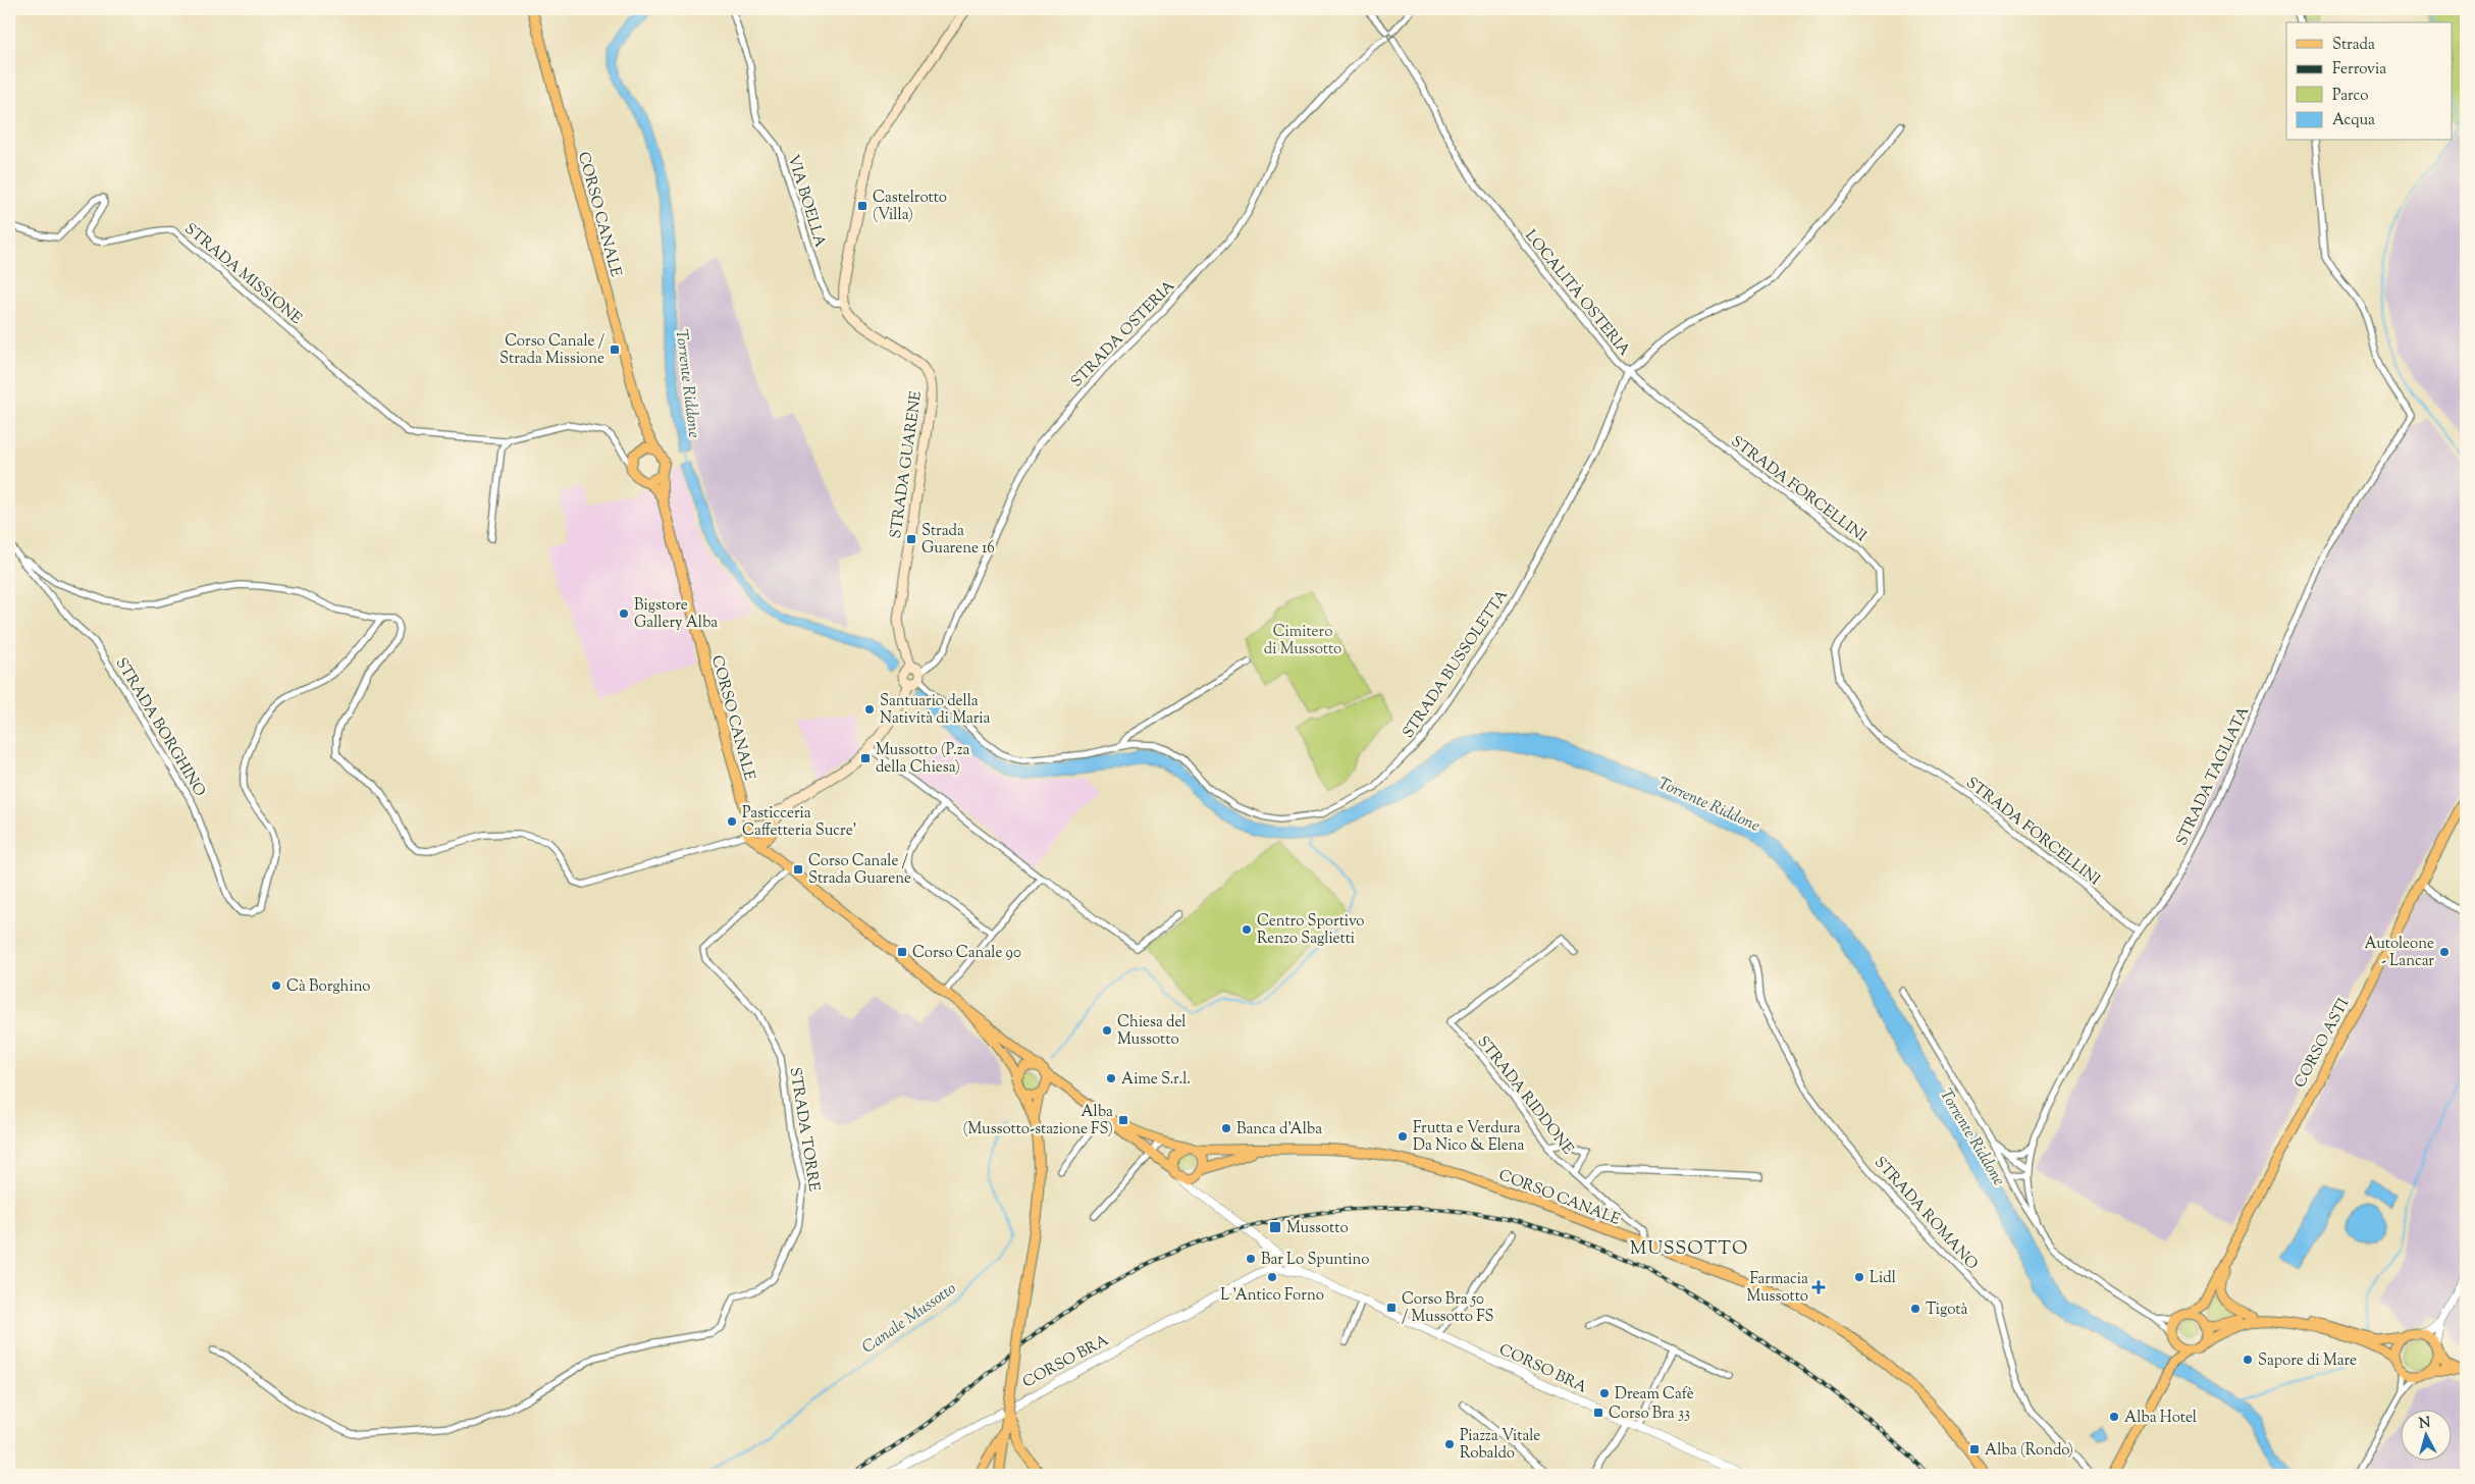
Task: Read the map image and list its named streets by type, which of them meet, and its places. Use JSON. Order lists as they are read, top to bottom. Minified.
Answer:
{"streets":{"main road":["CORSO CANALE","STRADA GUARENE","CORSO ASTI"],"street":["VIA BOELLA","STRADA MISSIONE","LOCALITÀ OSTERIA","STRADA OSTERIA","STRADA FORCELLINI","STRADA BUSSOLETTA","STRADA BORGHINO","STRADA TAGLIATA","STRADA RIDDONE","STRADA TORRE","STRADA ROMANO","CORSO BRA"]},"crossings":[["VIA BOELLA","STRADA GUARENE"],["CORSO CANALE","STRADA MISSIONE"],["CORSO CANALE","STRADA RIDDONE"],["CORSO CANALE","STRADA TORRE"],["CORSO CANALE","CORSO BRA"],["LOCALITÀ OSTERIA","STRADA FORCELLINI"],["LOCALITÀ OSTERIA","STRADA BUSSOLETTA"],["STRADA OSTERIA","STRADA GUARENE"],["STRADA OSTERIA","STRADA BUSSOLETTA"],["STRADA GUARENE","STRADA BUSSOLETTA"],["STRADA FORCELLINI","STRADA BUSSOLETTA"],["STRADA FORCELLINI","STRADA TAGLIATA"]],"districts":["MUSSOTTO"],"water":["Torrente Riddone","Canale Mussotto"],"parks":["Cimitero di Mussotto"],"places":{"transit":["Castelrotto (Villa)","Corso Canale / Strada Missione","Strada Guarene 16","Mussotto (P.za della Chiesa)","Corso Canale / Strada Guarene","Corso Canale 90","Alba (Mussotto-stazione FS)","Mussotto","Corso Bra 50 / Mussotto FS","Corso Bra 33","Alba (Rondo)"],"other":["Bigstore Gallery Alba","Santuario della Natività di Maria","Pasticceria Caffetteria Sucre'","Centro Sportivo Renzo Saglietti","Autoleone - Lancar","Cà Borghino","Chiesa del Mussotto","Aime S.r.l.","Banca d'Alba","Frutta e Verdura Da Nico & Elena","Bar Lo Spuntino","L 'Antico Forno","Lidl","Tigotà","Sapore di Mare","Dream Cafè","Alba Hotel","Piazza Vitale Robaldo"],"health":["Farmacia Mussotto"]},"legend":["Strada","Ferrovia","Parco","Acqua"],"north":"top"}
